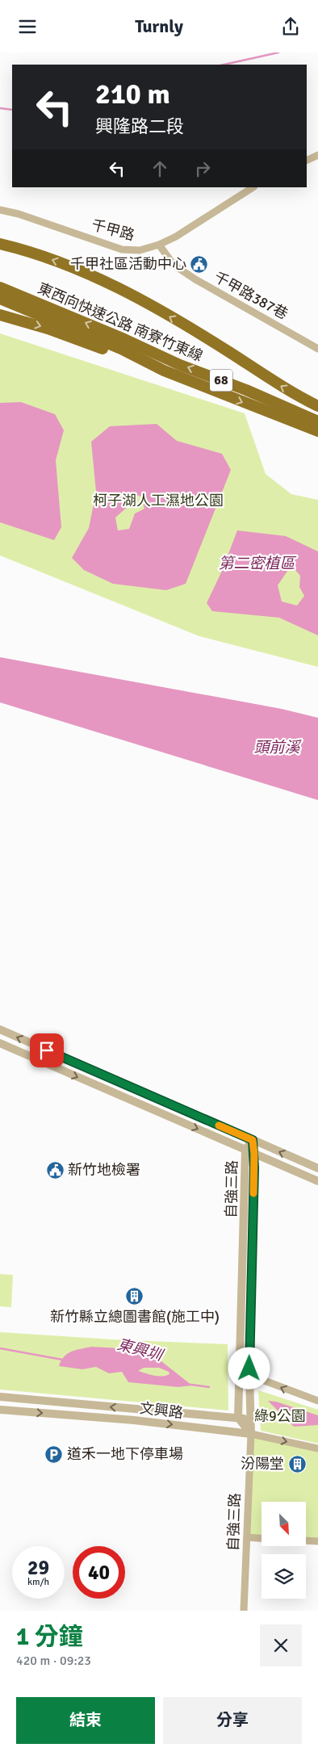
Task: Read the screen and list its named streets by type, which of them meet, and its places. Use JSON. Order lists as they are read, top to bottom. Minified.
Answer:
{"streets":{"highway":["東西向快速公路 南寮竹東線","68"],"street":["千甲路","千甲路387巷","自強三路","文興路"]},"crossings":[["千甲路","千甲路387巷"],["自強三路","文興路"]],"water":["第二密植區","頭前溪","東興圳"],"parks":["柯子湖人工濕地公園","綠9公園"],"places":{"public building":["千甲社區活動中心","新竹地檢署"],"building":["新竹縣立總圖書館(施工中)","汾陽堂"],"parking":["道禾一地下停車場"]},"north":"bottom right","page":{"header":"Turnly","turn":["210 m","興隆路二段"],"speed":"29 km/h","limit":"40","heading":["1 分鐘","420 m · 09:23"],"buttons":["結束","分享"]}}
